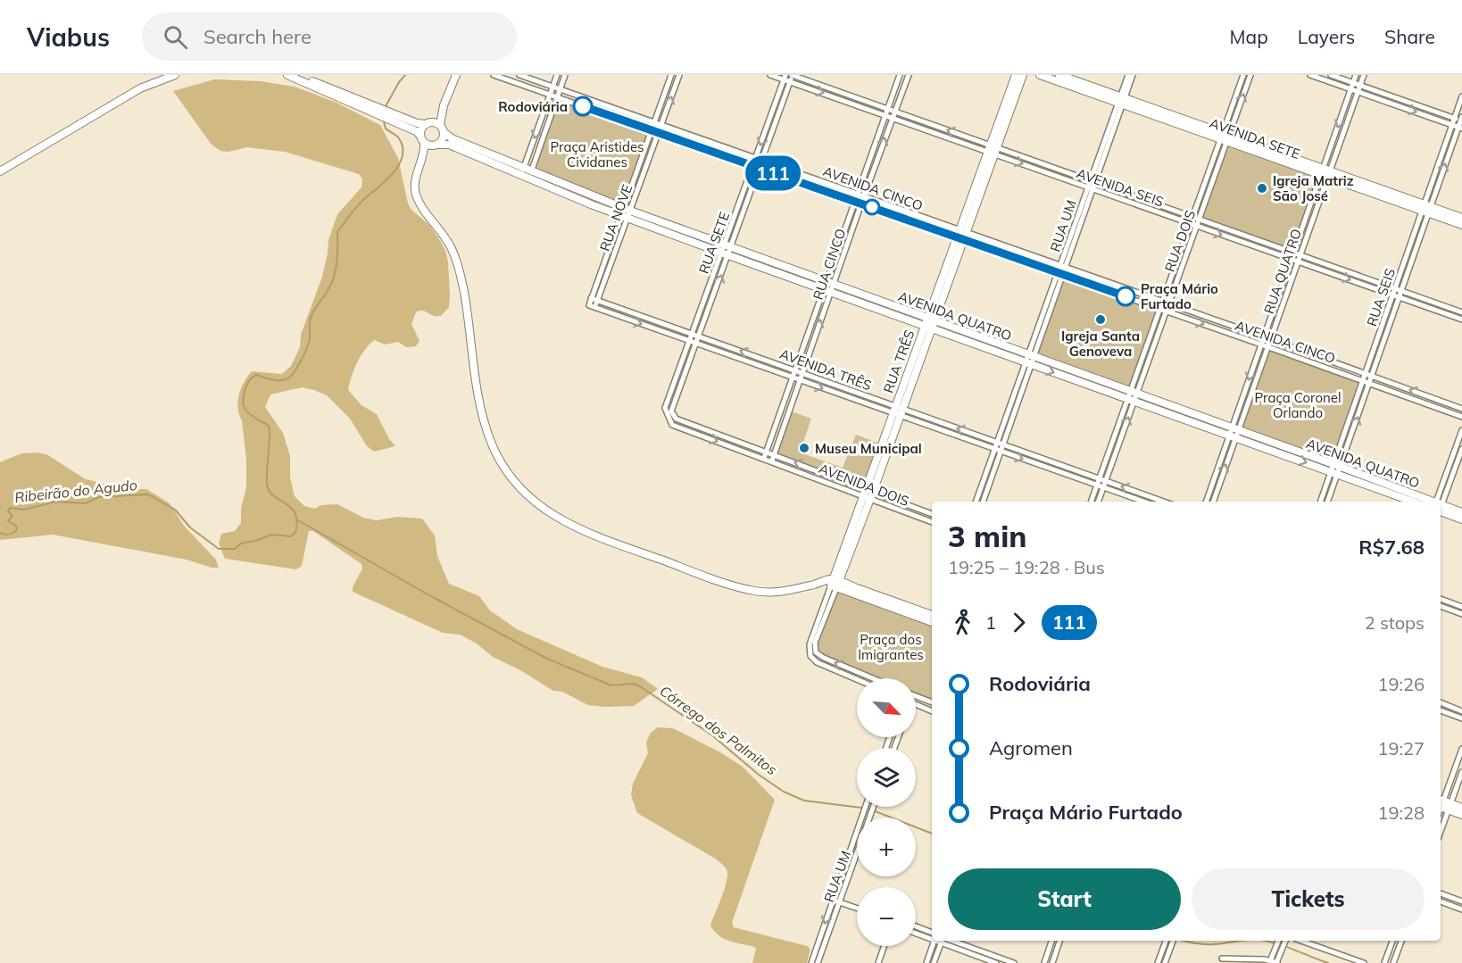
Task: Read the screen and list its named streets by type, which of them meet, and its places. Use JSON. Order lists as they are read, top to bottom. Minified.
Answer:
{"streets":{"street":["AVENIDA SETE","AVENIDA SEIS","AVENIDA CINCO","RUA NOVE","RUA UM","RUA DOIS","RUA SETE","RUA CINCO","RUA QUATRO","RUA SEIS","AVENIDA QUATRO","RUA TRÊS","AVENIDA TRÊS","AVENIDA DOIS"]},"crossings":[["AVENIDA SETE","RUA UM"],["AVENIDA SETE","RUA DOIS"],["AVENIDA SETE","RUA QUATRO"],["AVENIDA SETE","RUA SEIS"],["AVENIDA SEIS","RUA UM"],["AVENIDA SEIS","RUA DOIS"],["AVENIDA SEIS","RUA SETE"],["AVENIDA SEIS","RUA CINCO"],["AVENIDA SEIS","RUA QUATRO"],["AVENIDA SEIS","RUA SEIS"],["AVENIDA SEIS","RUA TRÊS"],["AVENIDA CINCO","RUA NOVE"],["AVENIDA CINCO","RUA UM"],["AVENIDA CINCO","RUA DOIS"],["AVENIDA CINCO","RUA SETE"],["AVENIDA CINCO","RUA CINCO"],["AVENIDA CINCO","RUA QUATRO"],["AVENIDA CINCO","RUA SEIS"],["AVENIDA CINCO","RUA TRÊS"],["RUA NOVE","AVENIDA QUATRO"],["RUA NOVE","AVENIDA TRÊS"],["RUA UM","AVENIDA QUATRO"],["RUA UM","AVENIDA TRÊS"],["RUA DOIS","AVENIDA QUATRO"],["RUA DOIS","AVENIDA TRÊS"],["RUA SETE","AVENIDA QUATRO"],["RUA SETE","AVENIDA TRÊS"],["RUA SETE","AVENIDA DOIS"],["RUA CINCO","AVENIDA QUATRO"],["RUA CINCO","AVENIDA TRÊS"],["RUA CINCO","AVENIDA DOIS"],["RUA QUATRO","AVENIDA QUATRO"],["RUA SEIS","AVENIDA QUATRO"],["AVENIDA QUATRO","RUA TRÊS"],["RUA TRÊS","AVENIDA TRÊS"],["RUA TRÊS","AVENIDA DOIS"]],"water":["Ribeirão do Agudo","Córrego dos Palmitos"],"parks":["Praça Aristides Cividanes","Praça Coronel Orlando","Praça dos Imigrantes"],"places":["Rodoviária","Igreja Matriz São José","Praça Mário Furtado","Igreja Santa Genoveva","Museu Municipal"],"lines":["bus line 111"],"north":"bottom right","page":{"header":"Viabus","search":"Search here","nav":["Map","Layers","Share"],"on_map":"111","heading":["3 min","19:25 – 19:28 · Bus","R$7.68"],"legs":["1","111","2 stops"],"list":[{"name":"Rodoviária","value":"19:26"},{"name":"Agromen","value":"19:27"},{"name":"Praça Mário Furtado","value":"19:28"}],"map_buttons":["+","−"],"buttons":["Start","Tickets"]}}
